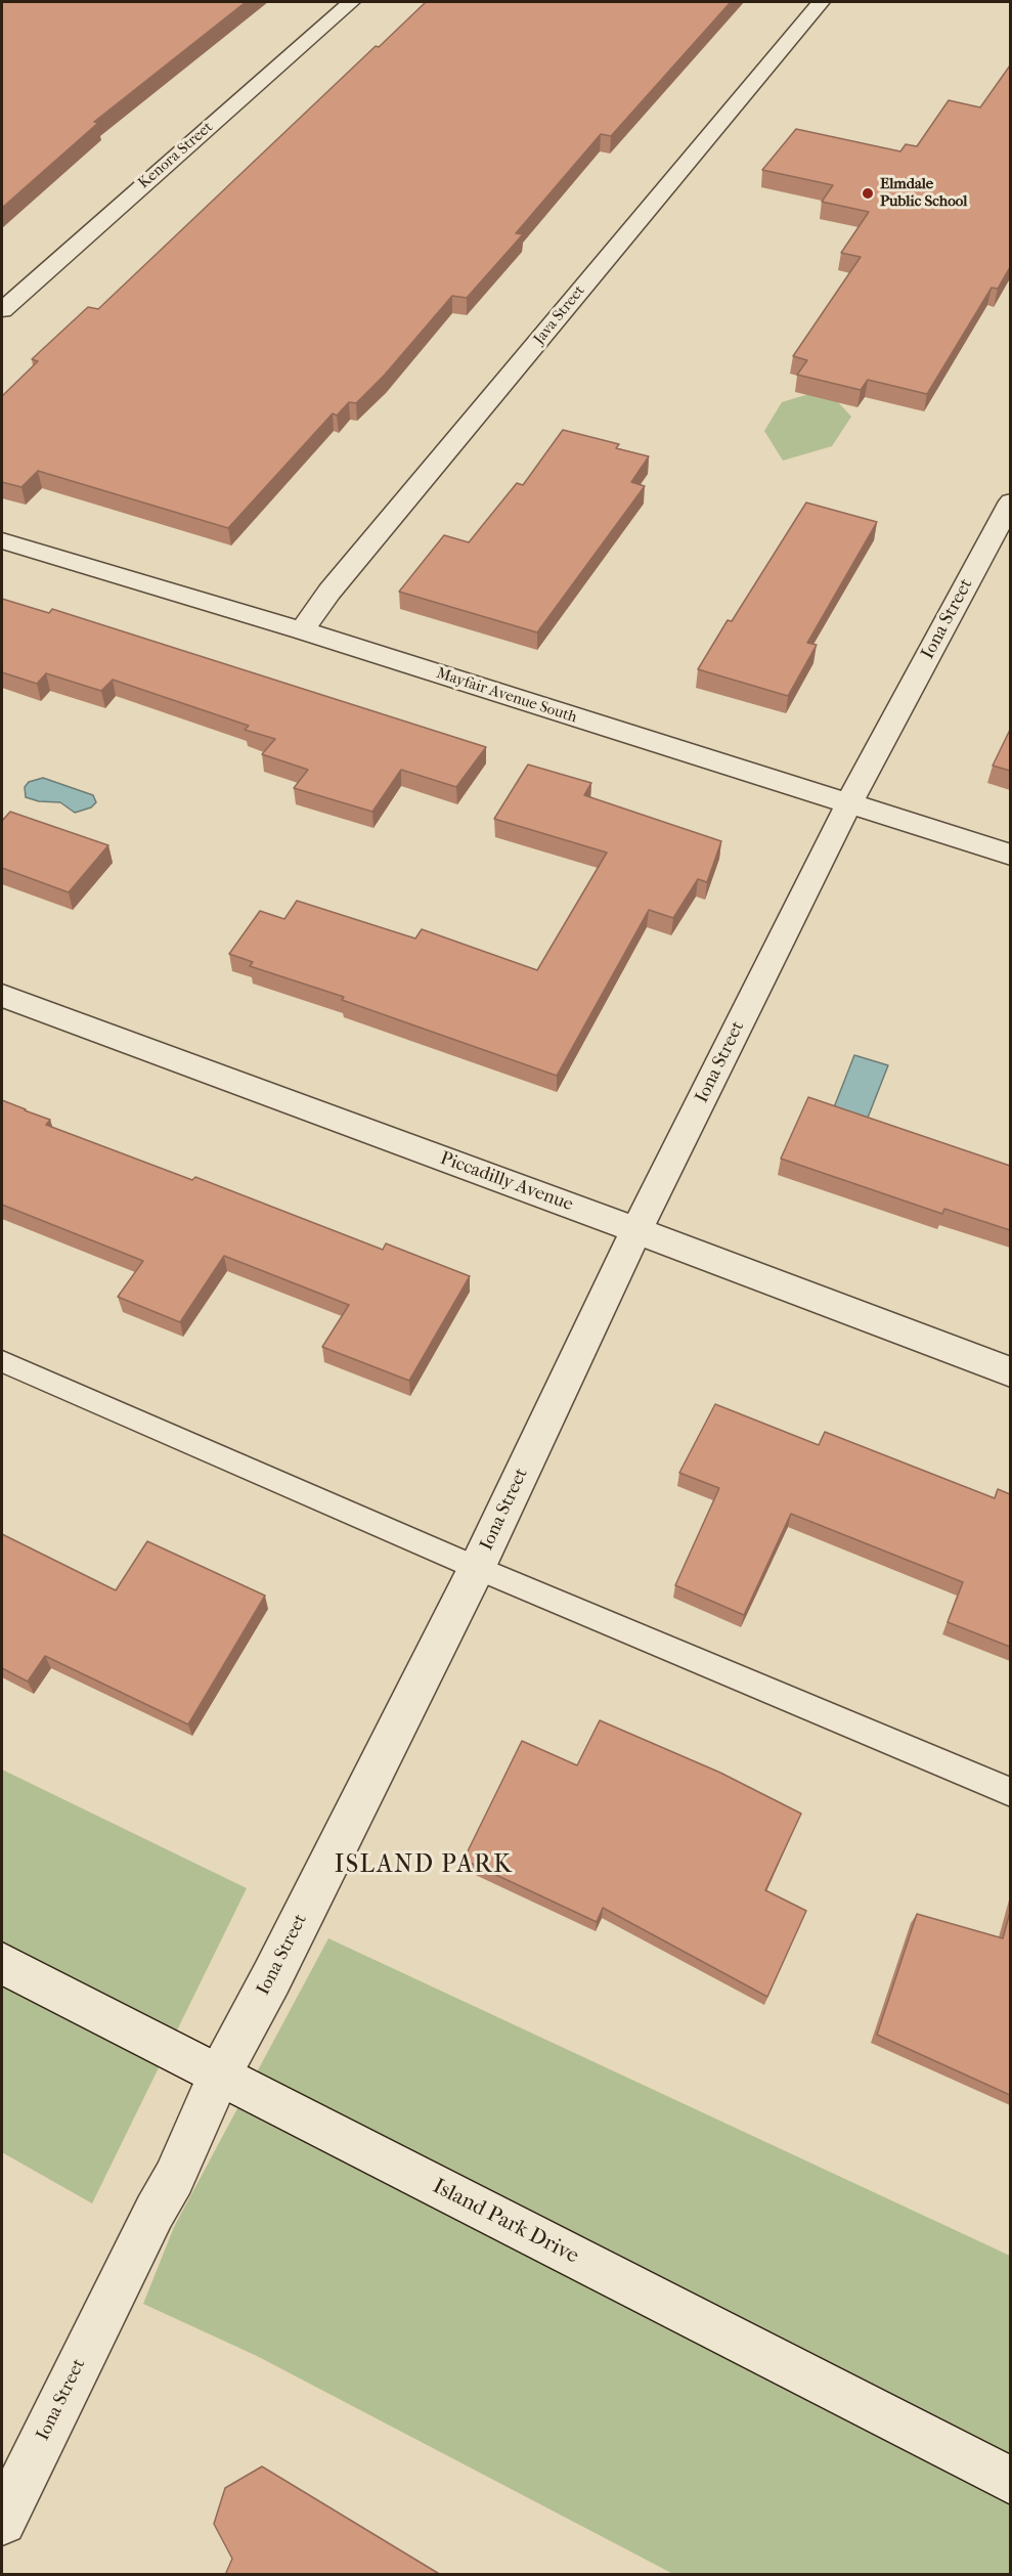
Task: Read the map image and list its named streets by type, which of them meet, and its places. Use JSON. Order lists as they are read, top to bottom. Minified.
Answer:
{"streets":{"street":["Kenora Street","Java Street","Iona Street","Mayfair Avenue South","Piccadilly Avenue","Island Park Drive"]},"crossings":[["Java Street","Mayfair Avenue South"],["Iona Street","Mayfair Avenue South"],["Iona Street","Piccadilly Avenue"],["Iona Street","Island Park Drive"]],"districts":["ISLAND PARK"],"places":["Elmdale Public School"]}
